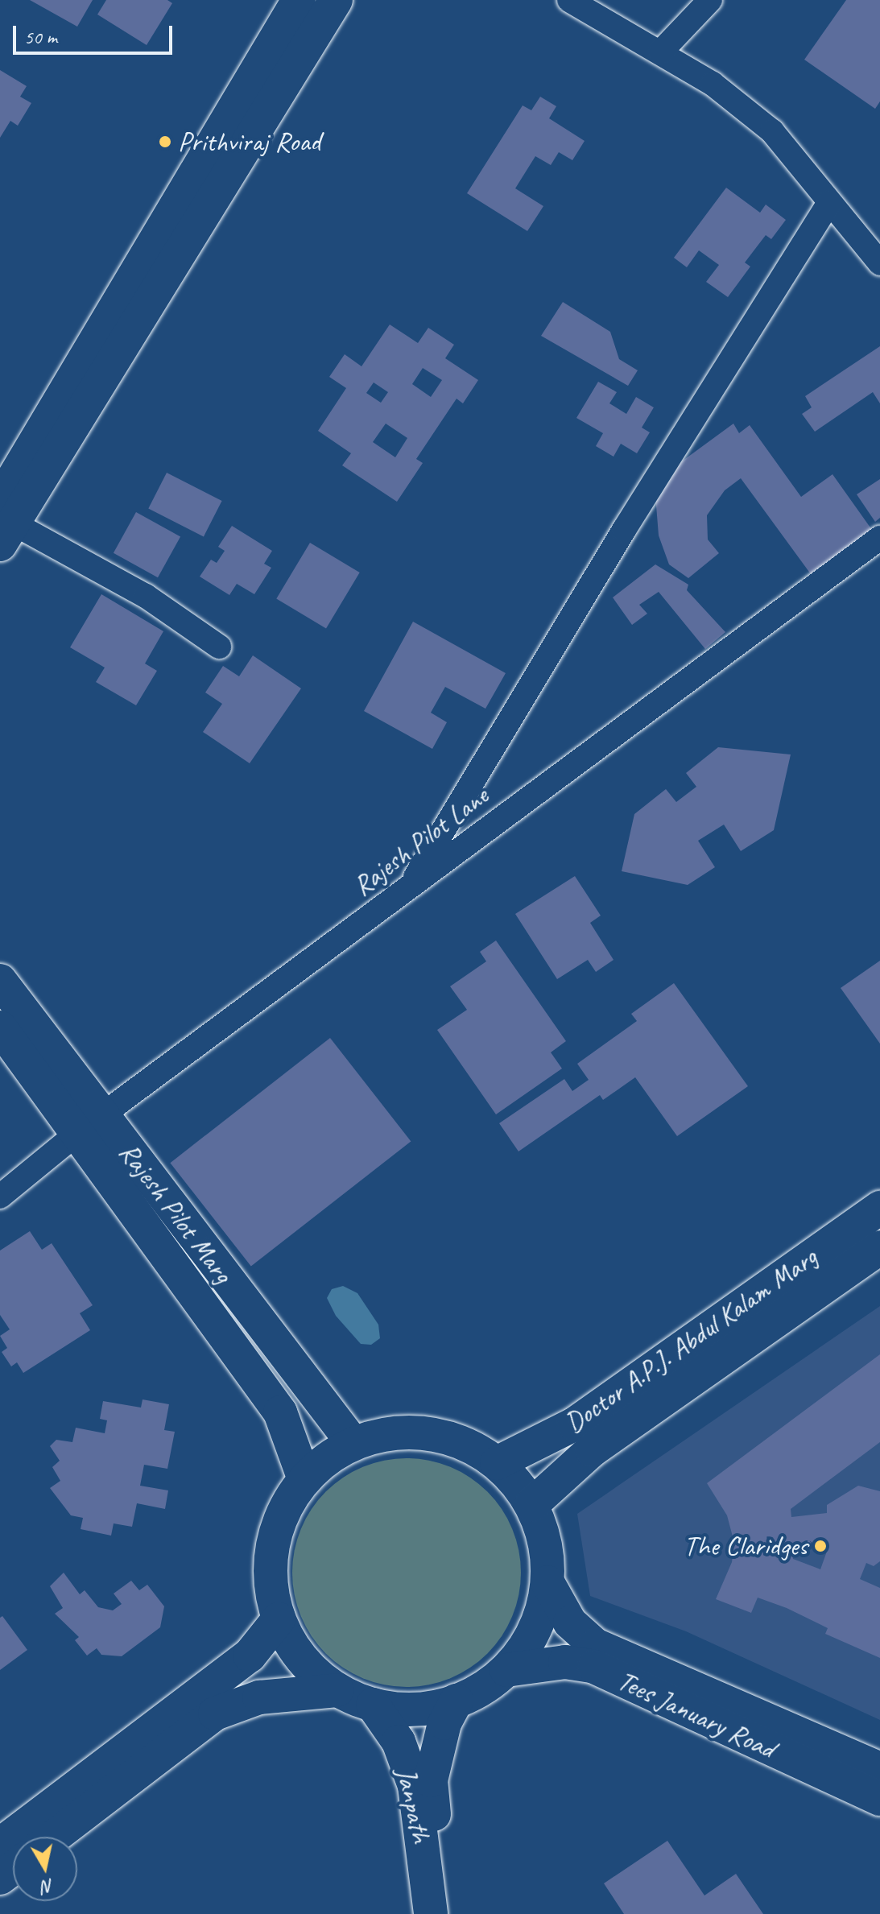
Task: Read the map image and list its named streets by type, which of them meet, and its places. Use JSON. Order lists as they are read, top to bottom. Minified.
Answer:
{"streets":{"main road":["Rajesh Pilot Marg","Doctor A.P.J. Abdul Kalam Marg","Tees January Road","Janpath"],"street":["Rajesh Pilot Lane"]},"crossings":[["Rajesh Pilot Lane","Rajesh Pilot Marg"]],"places":["Prithviraj Road","The Claridges"],"scale_bar":"50 m","north":"bottom"}
